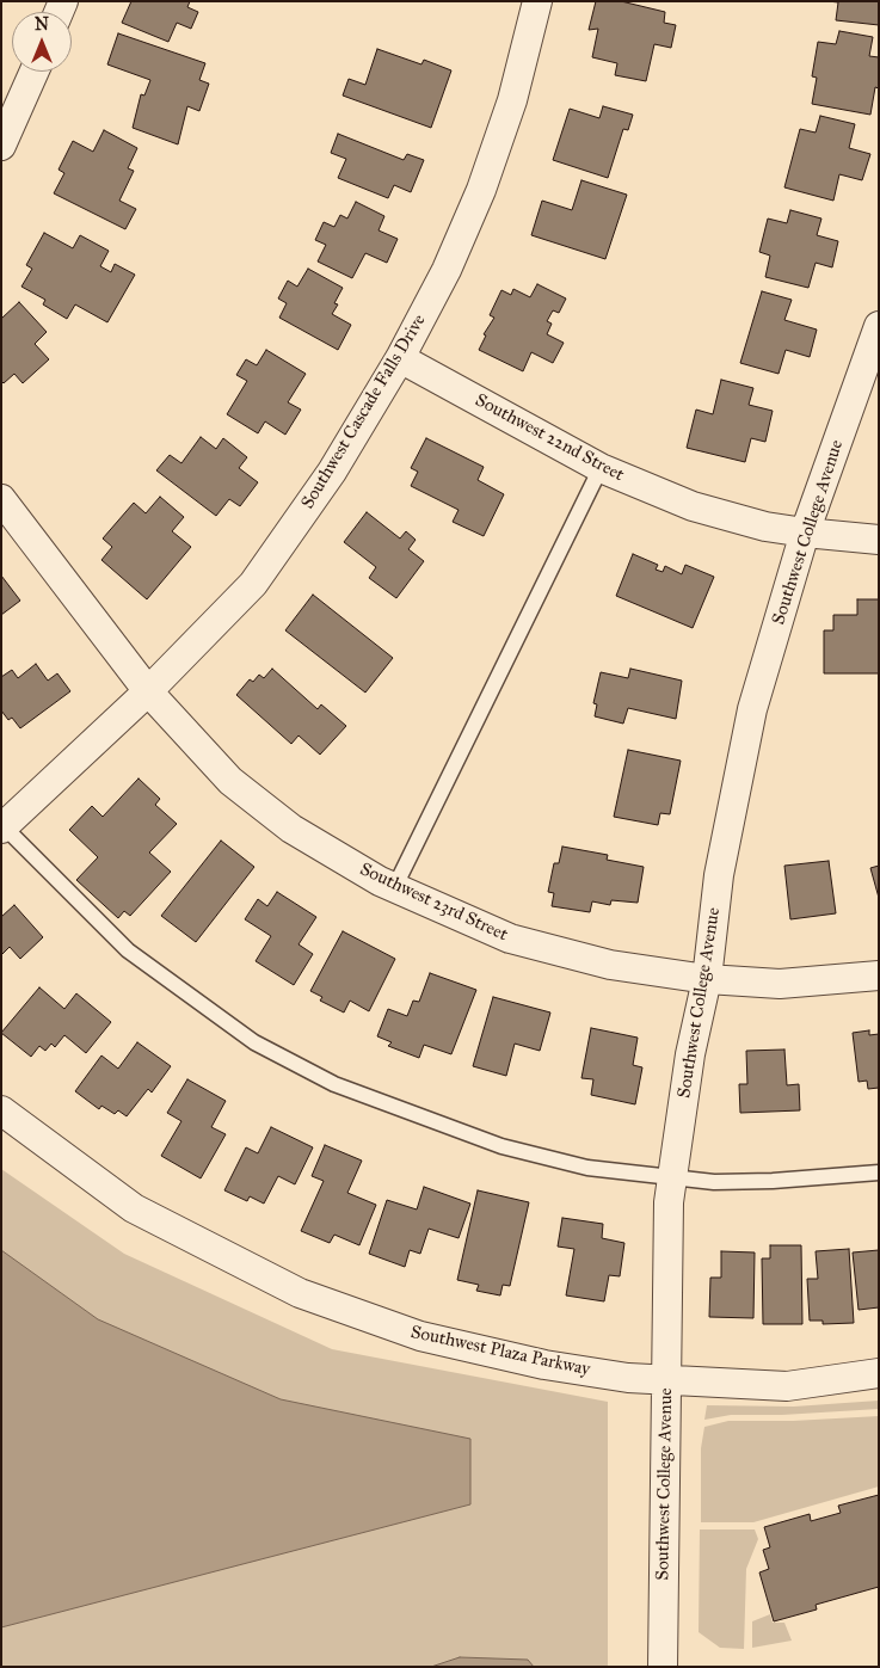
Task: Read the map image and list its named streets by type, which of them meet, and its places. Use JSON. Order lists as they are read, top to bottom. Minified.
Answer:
{"streets":{"street":["Southwest Cascade Falls Drive","Southwest 22nd Street","Southwest College Avenue","Southwest 23rd Street","Southwest Plaza Parkway"]},"crossings":[["Southwest Cascade Falls Drive","Southwest 22nd Street"],["Southwest Cascade Falls Drive","Southwest 23rd Street"],["Southwest 22nd Street","Southwest College Avenue"],["Southwest College Avenue","Southwest 23rd Street"],["Southwest College Avenue","Southwest Plaza Parkway"]],"north":"top"}
